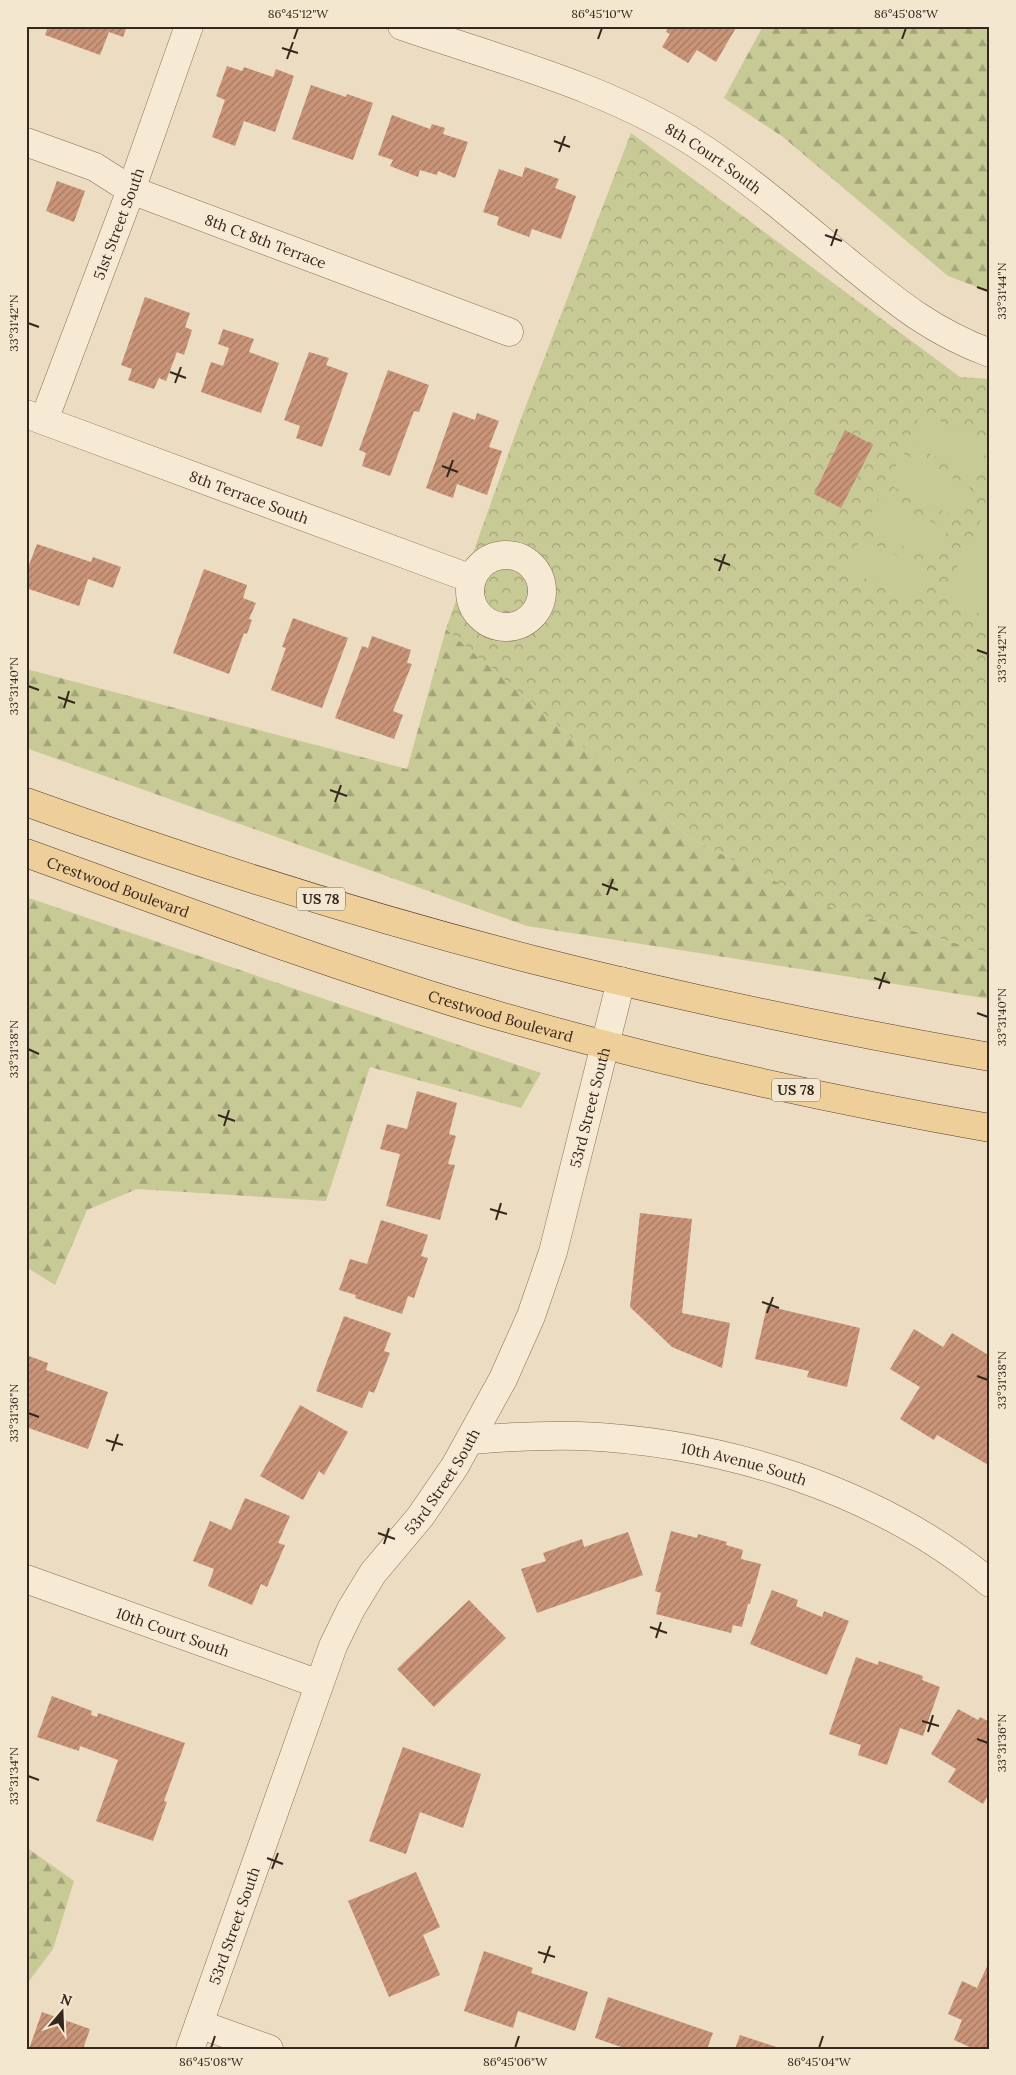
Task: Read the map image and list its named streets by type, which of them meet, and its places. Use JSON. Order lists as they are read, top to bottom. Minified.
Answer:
{"streets":{"main road":["Crestwood Boulevard","US 78"],"street":["8th Court South","51st Street South","8th Ct 8th Terrace","8th Terrace South","53rd Street South","10th Avenue South","10th Court South"]},"crossings":[["51st Street South","8th Ct 8th Terrace"],["51st Street South","8th Terrace South"],["Crestwood Boulevard","53rd Street South"],["US 78","53rd Street South"],["53rd Street South","10th Avenue South"],["53rd Street South","10th Court South"]],"north":"top","coordinates":["86°45'12\"W","86°45'10\"W","86°45'08\"W","33°31'44\"N","33°31'42\"N","33°31'40\"N","33°31'38\"N","33°31'36\"N","33°31'34\"N","86°45'06\"W","86°45'04\"W"]}
